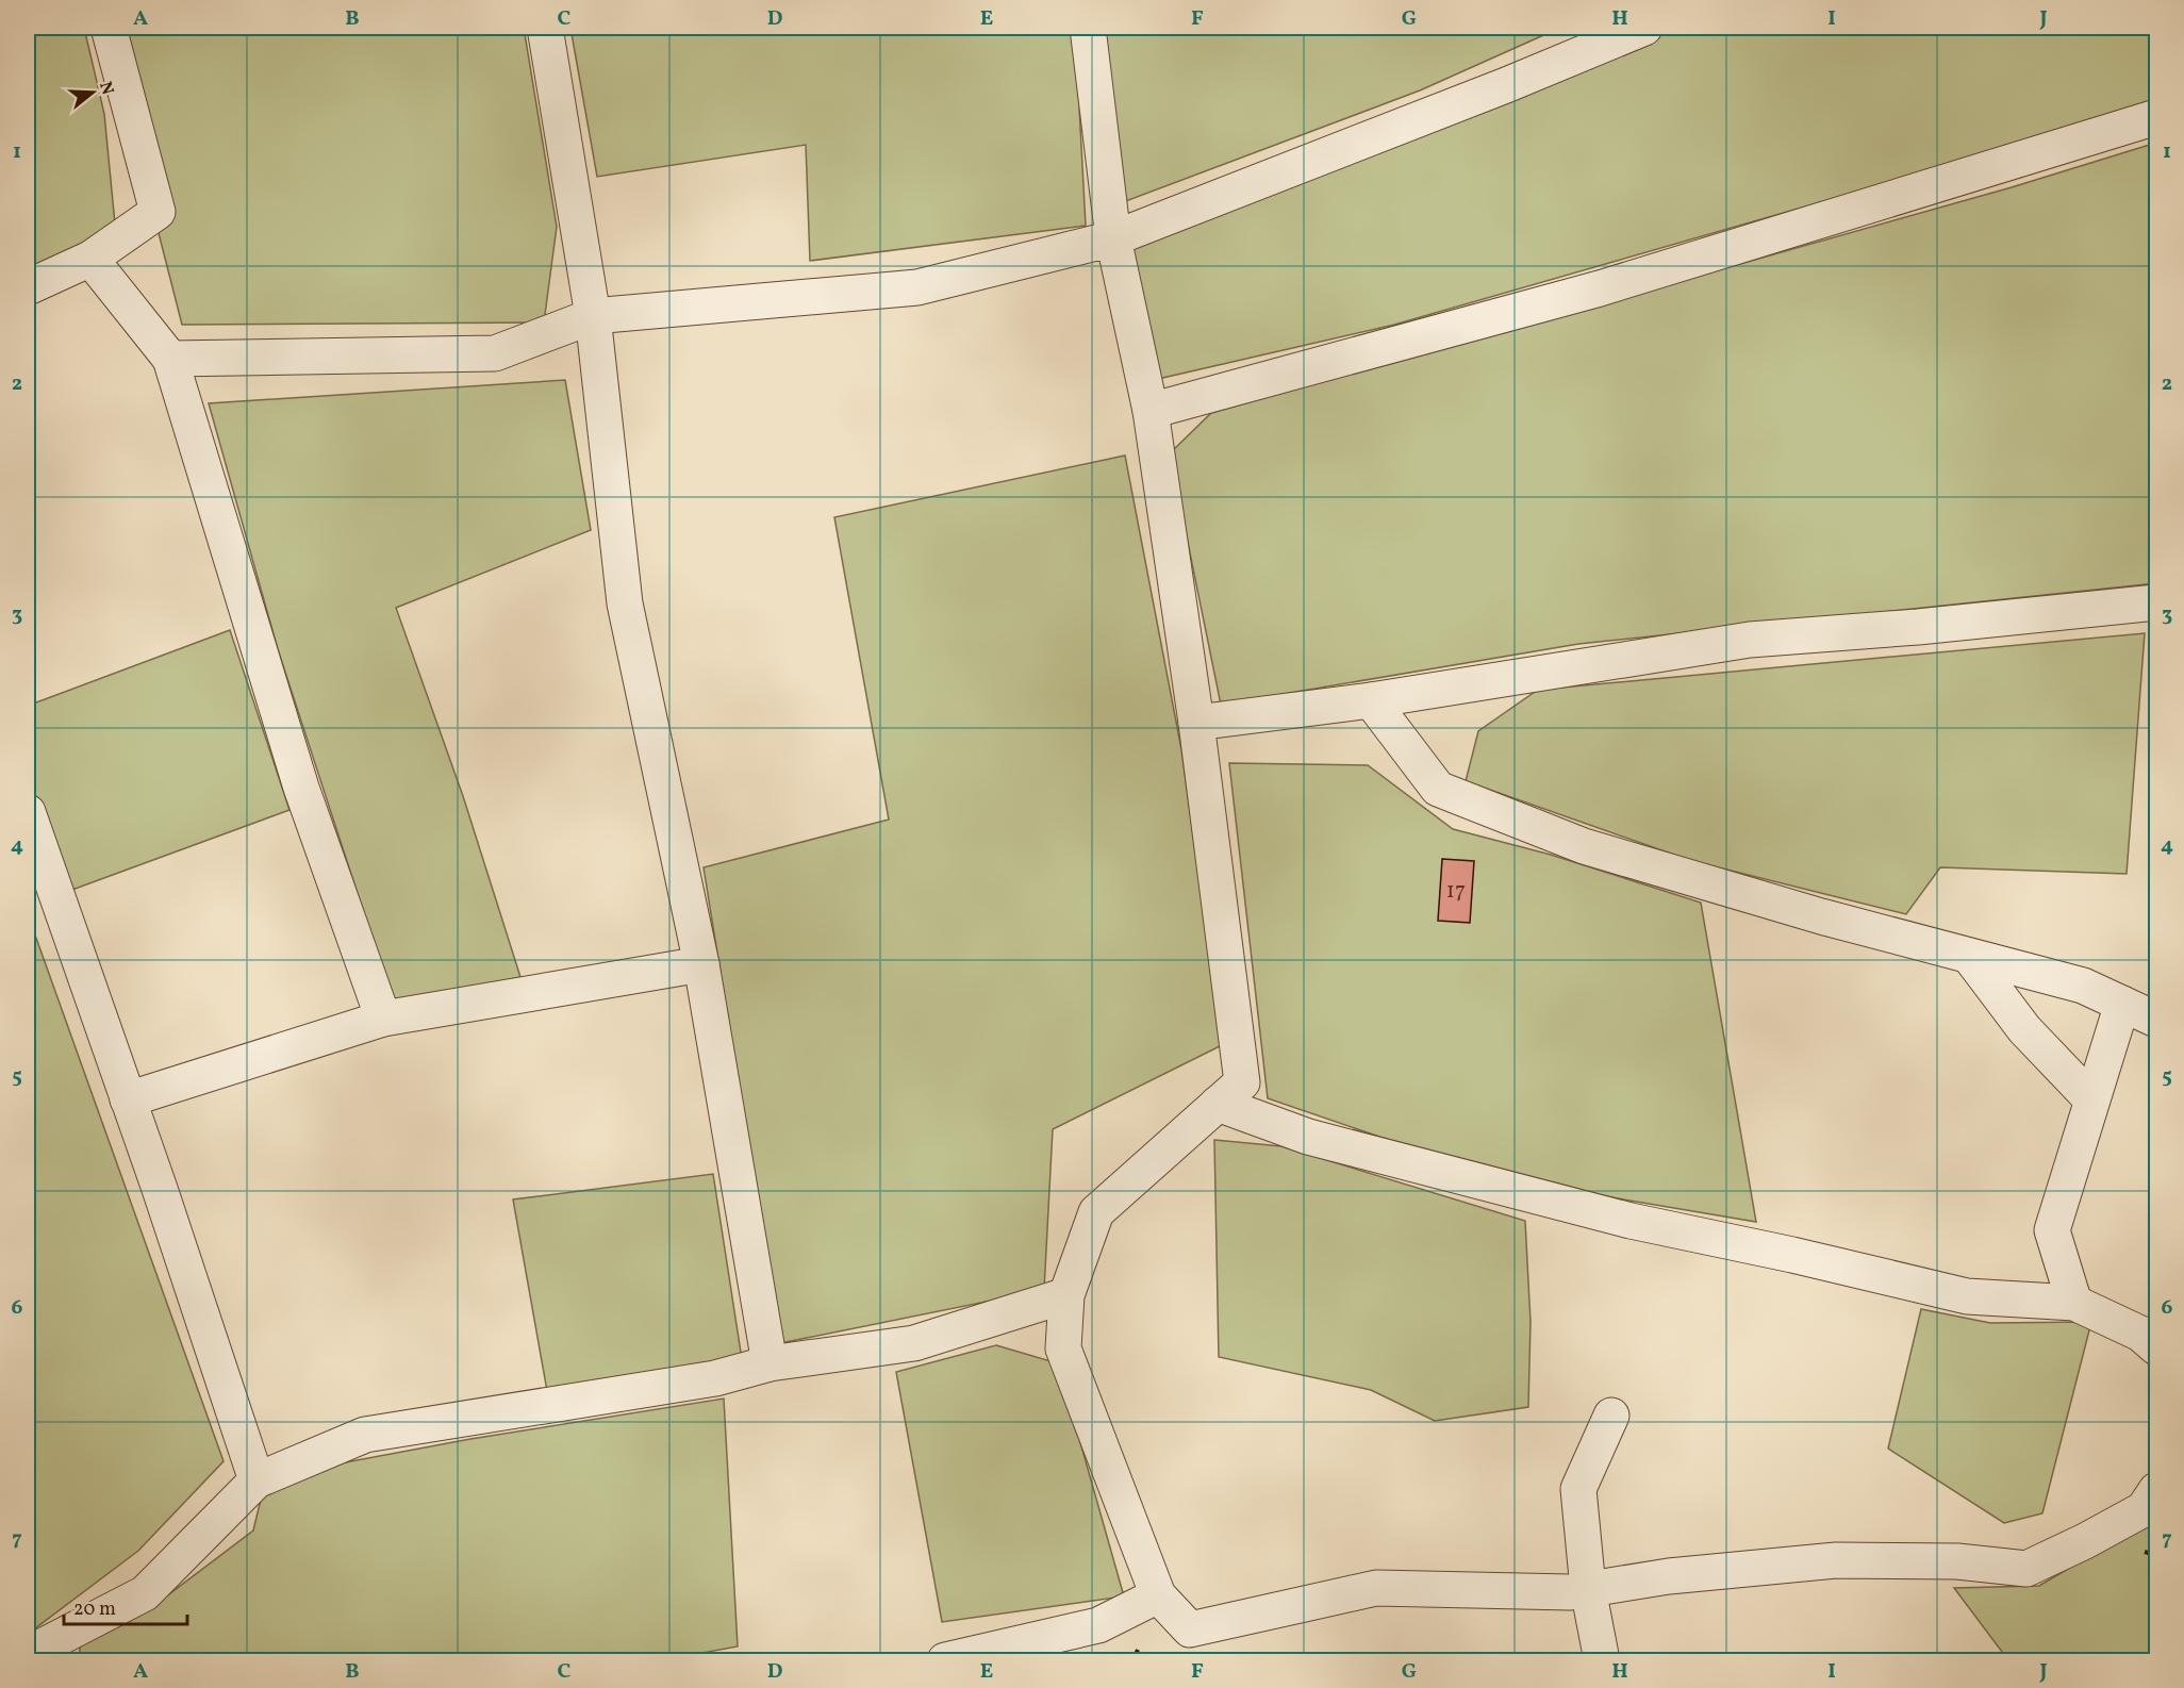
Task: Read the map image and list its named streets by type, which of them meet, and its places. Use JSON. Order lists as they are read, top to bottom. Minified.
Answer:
{"house_numbers":["17"],"scale_bar":"20 m","north":"right","grid":{"columns":["A","B","C","D","E","F","G","H","I","J"],"rows":["1","2","3","4","5","6","7"]}}
